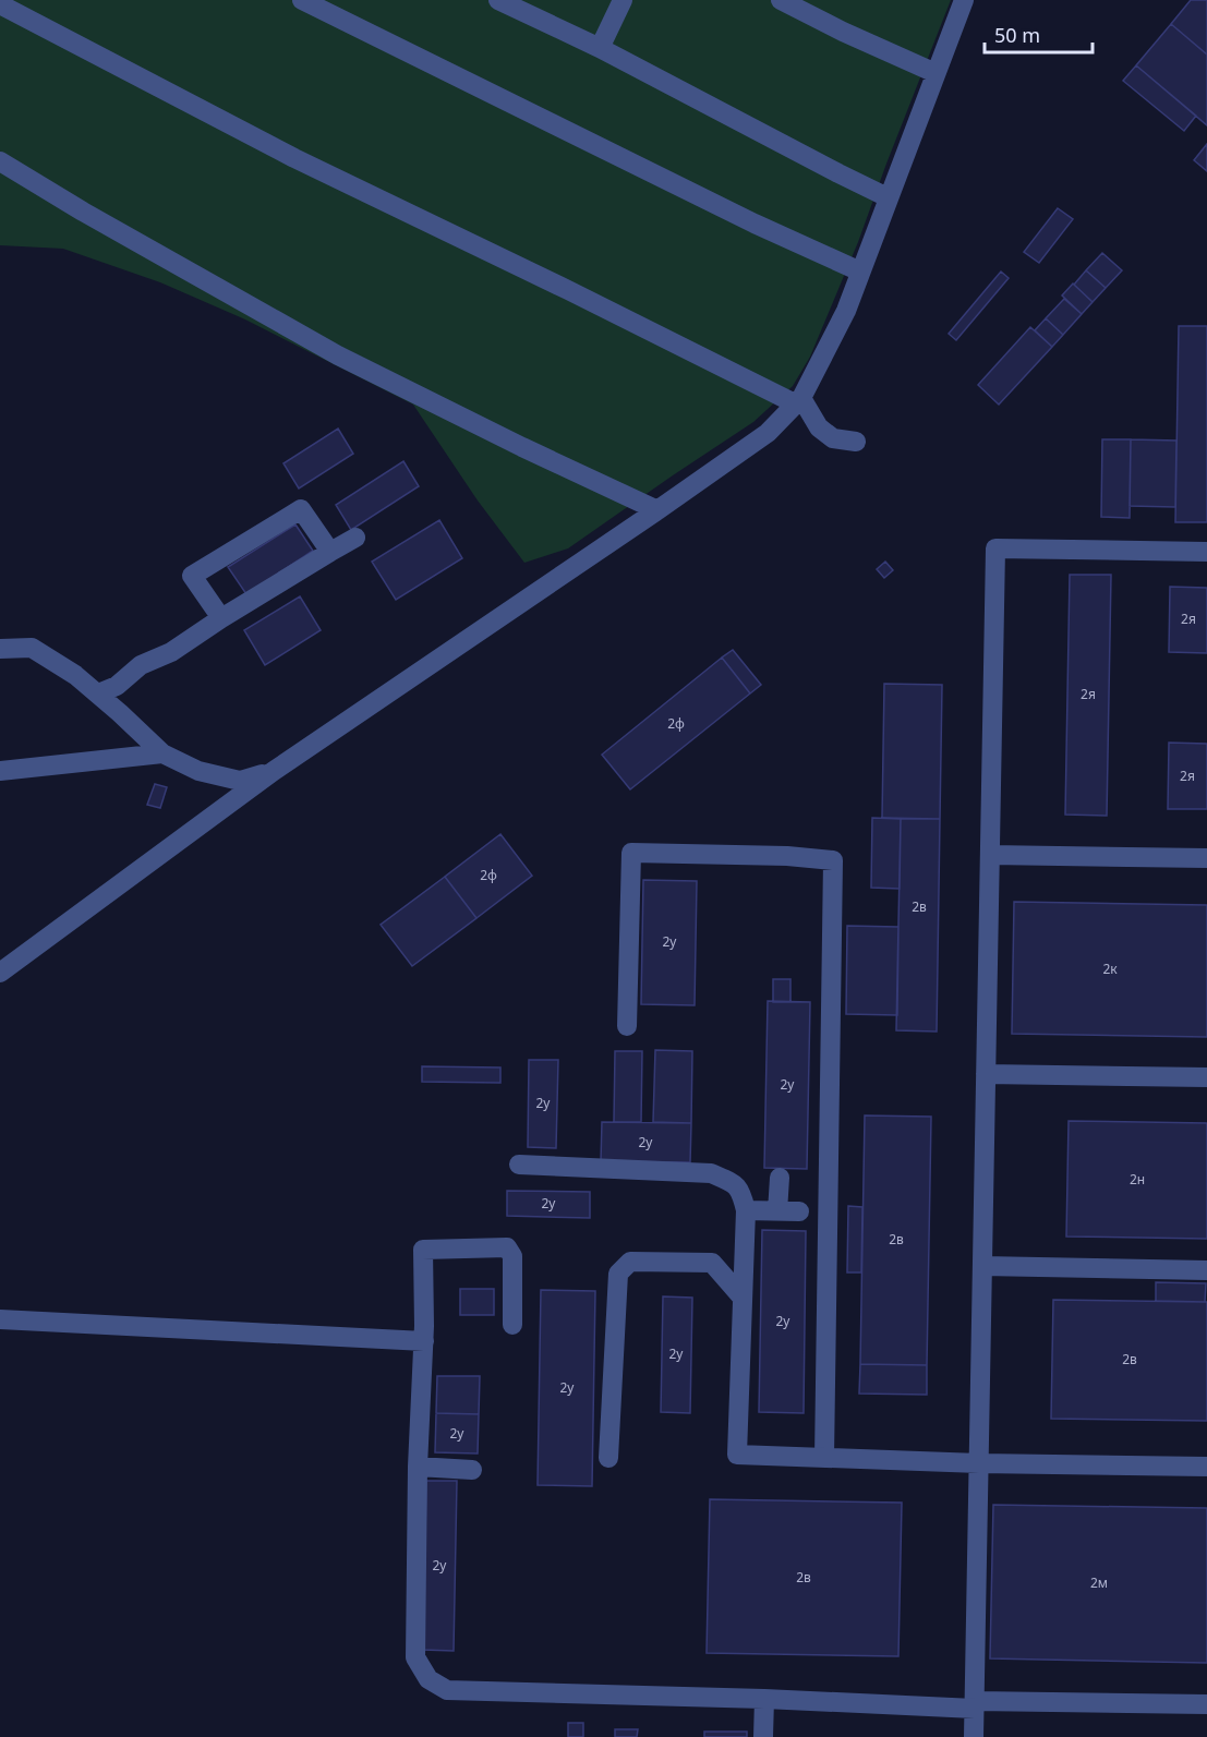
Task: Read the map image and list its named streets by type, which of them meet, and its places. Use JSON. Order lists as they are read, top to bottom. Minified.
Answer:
{"house_numbers":["2я","2я","2ф","2я","2ф","2в","2у","2к","2у","2у","2у","2н","2у","2в","2у","2у","2в","2у","2у","2у","2в","2м"],"scale_bar":"50 m"}
